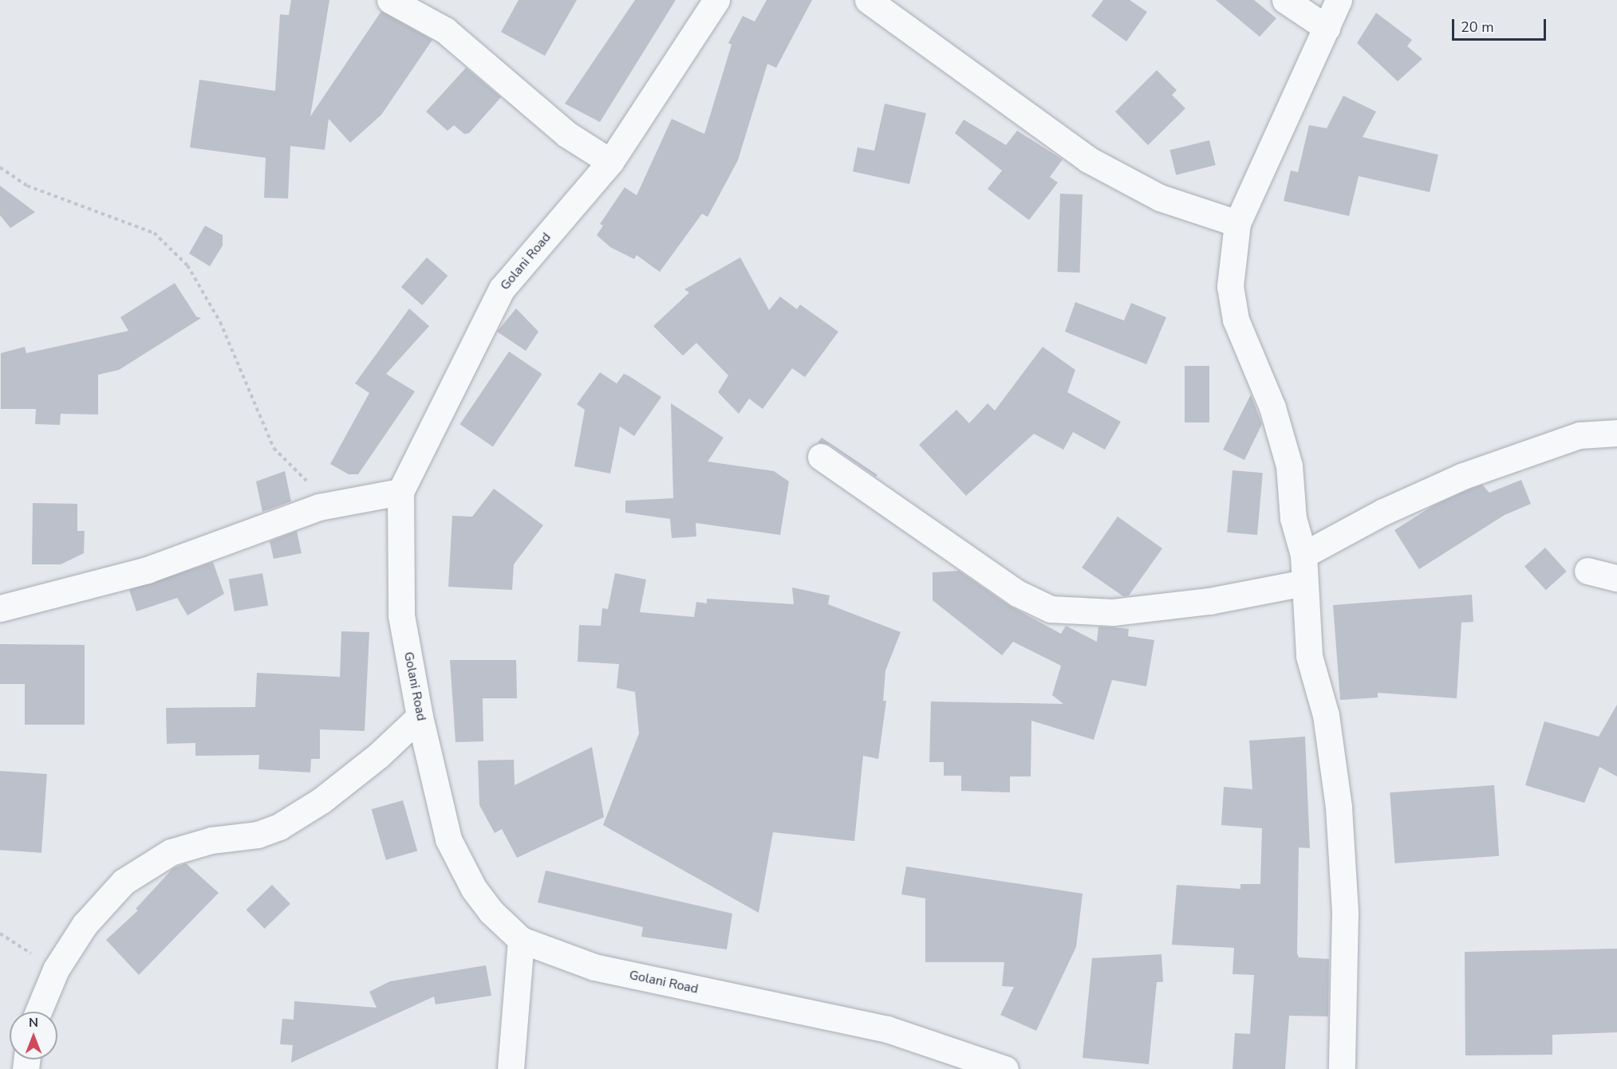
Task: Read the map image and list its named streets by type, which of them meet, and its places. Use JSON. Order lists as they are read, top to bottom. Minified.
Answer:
{"streets":{"street":["Golani Road"]},"scale_bar":"20 m","north":"top"}
